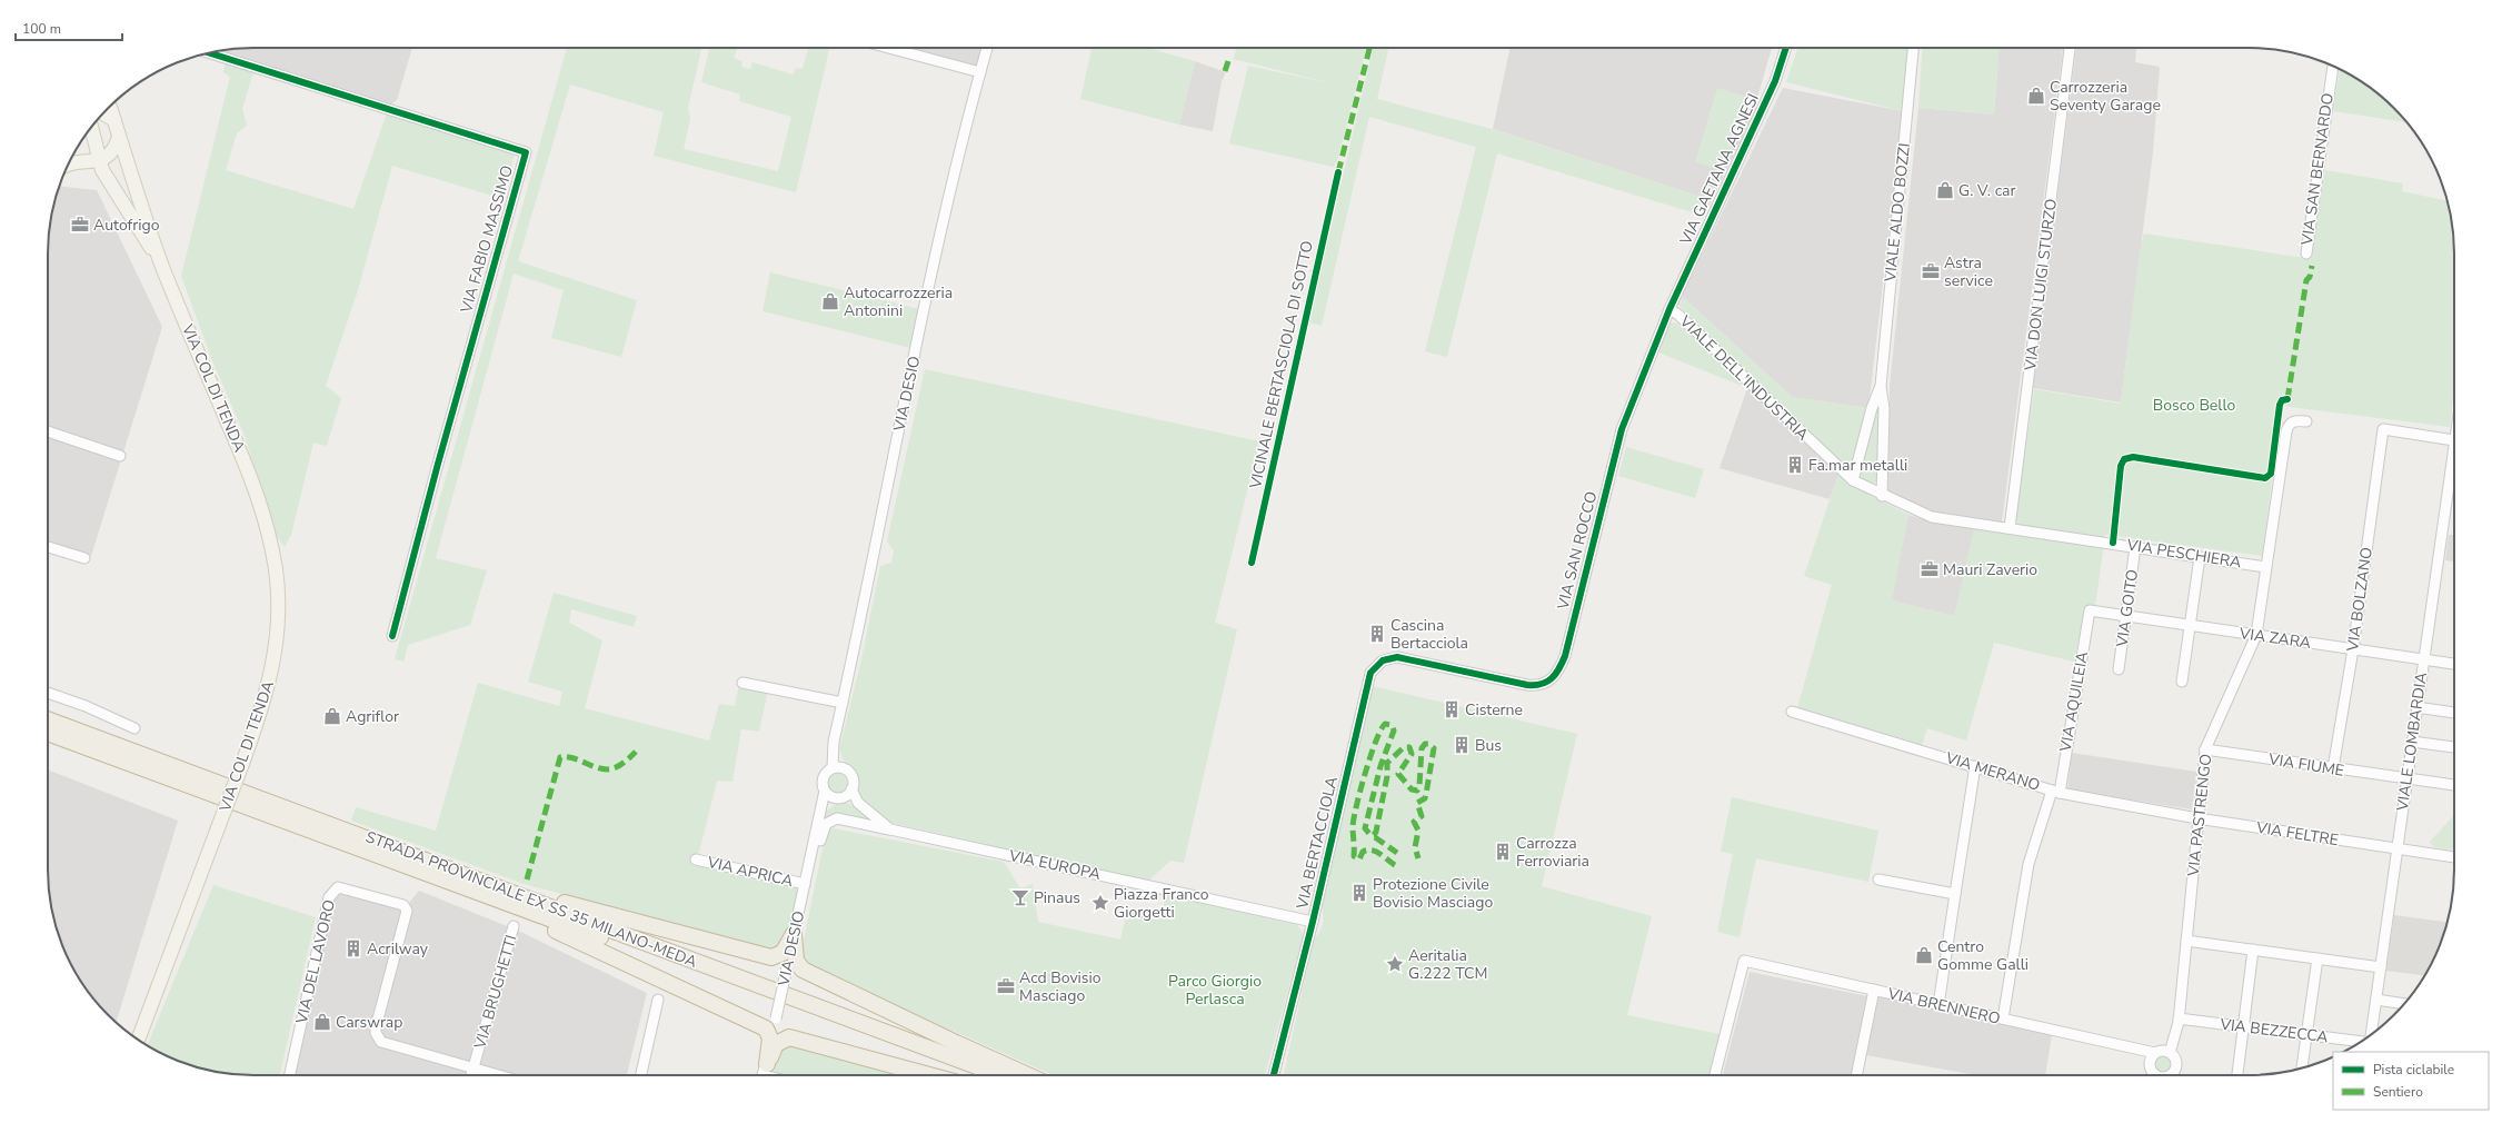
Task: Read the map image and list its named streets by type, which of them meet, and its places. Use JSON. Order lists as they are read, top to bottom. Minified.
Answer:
{"streets":{"highway":["STRADA PROVINCIALE EX SS 35 MILANO-MEDA"],"main road":["VIA COL DI TENDA"],"street":["VIA GAETANA AGNESI","VIA SAN BERNARDO","VIALE ALDO BOZZI","VIA FABIO MASSIMO","VIA DON LUIGI STURZO","VIALE DELL'INDUSTRIA","VIA DESIO","VIA SAN ROCCO","VIA PESCHIERA","VIA BOLZANO","VIA GOITO","VIA ZARA","VIA AQUILEIA","VIALE LOMBARDIA","VIA FIUME","VIA MERANO","VIA PASTRENGO","VIA FELTRE","VIA BERTACCIOLA","VIA EUROPA","VIA APRICA","VIA DEL LAVORO","VIA BRUGHETTI","VIA BRENNERO","VIA BEZZECCA"],"cycle path":["VICINALE BERTASCIOLA DI SOTTO"]},"crossings":[["VIA GAETANA AGNESI","VIALE DELL'INDUSTRIA"],["VIA GAETANA AGNESI","VIA SAN ROCCO"],["VIALE ALDO BOZZI","VIALE DELL'INDUSTRIA"],["VIA DON LUIGI STURZO","VIALE DELL'INDUSTRIA"],["VIA DON LUIGI STURZO","VIA PESCHIERA"],["VIALE DELL'INDUSTRIA","VIA SAN ROCCO"],["VIALE DELL'INDUSTRIA","VIA PESCHIERA"],["VIA DESIO","VIA EUROPA"],["VIA DESIO","VIA APRICA"],["VIA SAN ROCCO","VIA BERTACCIOLA"],["VIA PESCHIERA","VIA GOITO"],["VIA PESCHIERA","VIA PASTRENGO"],["VIA BOLZANO","VIA ZARA"],["VIA BOLZANO","VIALE LOMBARDIA"],["VIA BOLZANO","VIA FIUME"],["VIA GOITO","VIA ZARA"],["VIA ZARA","VIA AQUILEIA"],["VIA ZARA","VIALE LOMBARDIA"],["VIA ZARA","VIA PASTRENGO"],["VIA AQUILEIA","VIA MERANO"],["VIA AQUILEIA","VIA BRENNERO"],["VIALE LOMBARDIA","VIA FIUME"],["VIALE LOMBARDIA","VIA FELTRE"],["VIA FIUME","VIA PASTRENGO"],["VIA MERANO","VIA PASTRENGO"],["VIA MERANO","VIA FELTRE"],["VIA PASTRENGO","VIA FELTRE"],["VIA PASTRENGO","VIA BRENNERO"],["VIA PASTRENGO","VIA BEZZECCA"],["VIA BERTACCIOLA","VIA EUROPA"],["VIA DEL LAVORO","VIA BRUGHETTI"]],"parks":["Bosco Bello","Parco Giorgio Perlasca"],"places":{"shop":["Carrozzeria Seventy Garage","G. V. car","Autocarrozzeria Antonini","Agriflor","Centro Gomme Galli","Carswrap"],"office":["Autofrigo","Astra service","Mauri Zaverio","Acd Bovisio Masciago"],"building":["Fa.mar metalli","Cascina Bertacciola","Cisterne","Bus","Carrozza Ferroviaria","Protezione Civile Bovisio Masciago","Acrilway"],"bar":["Pinaus"],"place":["Piazza Franco Giorgetti","Aeritalia G.222 TCM"]},"legend":["Pista ciclabile","Sentiero"],"scale_bar":"100 m"}
